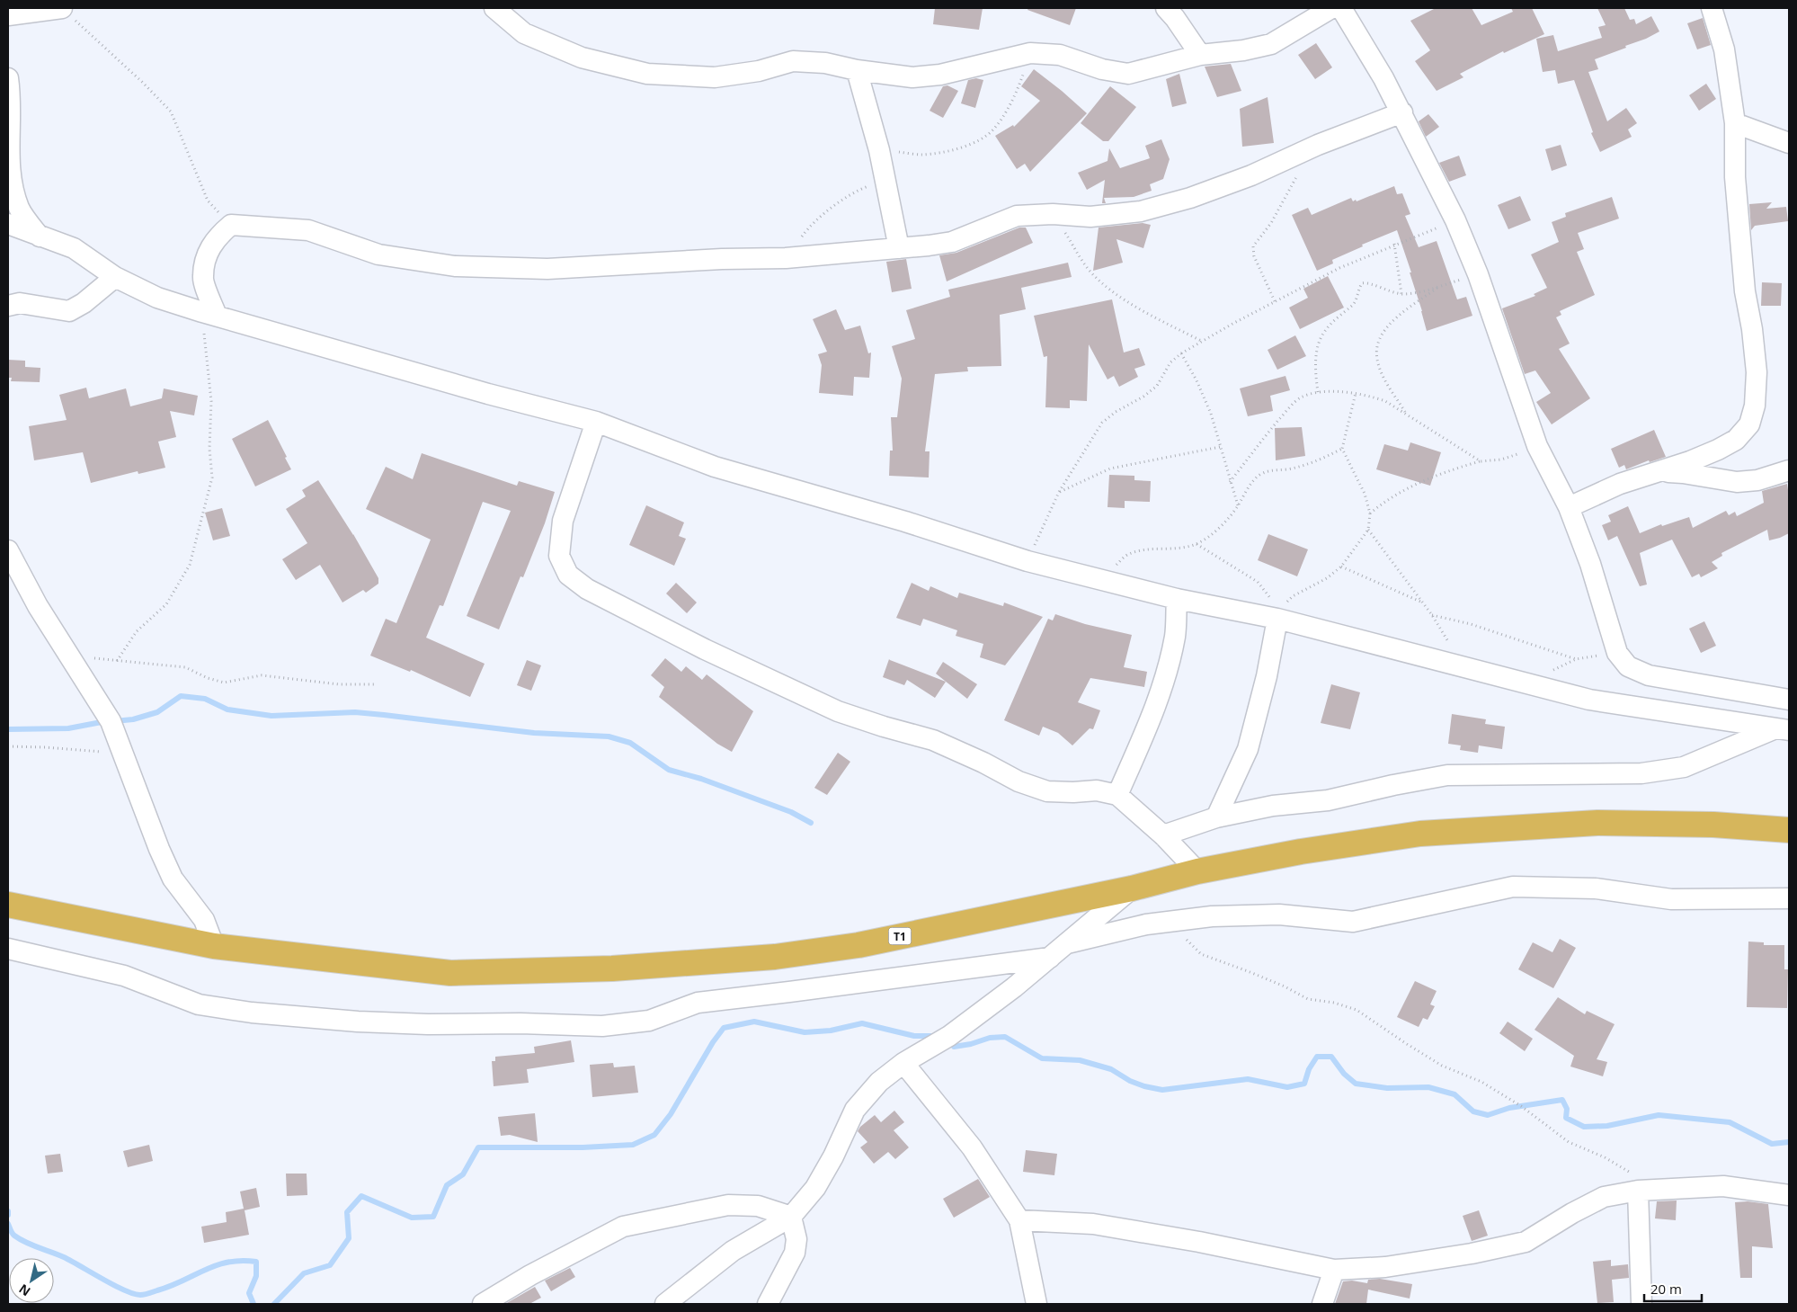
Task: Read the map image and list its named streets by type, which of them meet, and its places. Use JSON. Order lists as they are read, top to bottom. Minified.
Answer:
{"streets":{"highway":["T1"]},"scale_bar":"20 m","north":"bottom left"}
